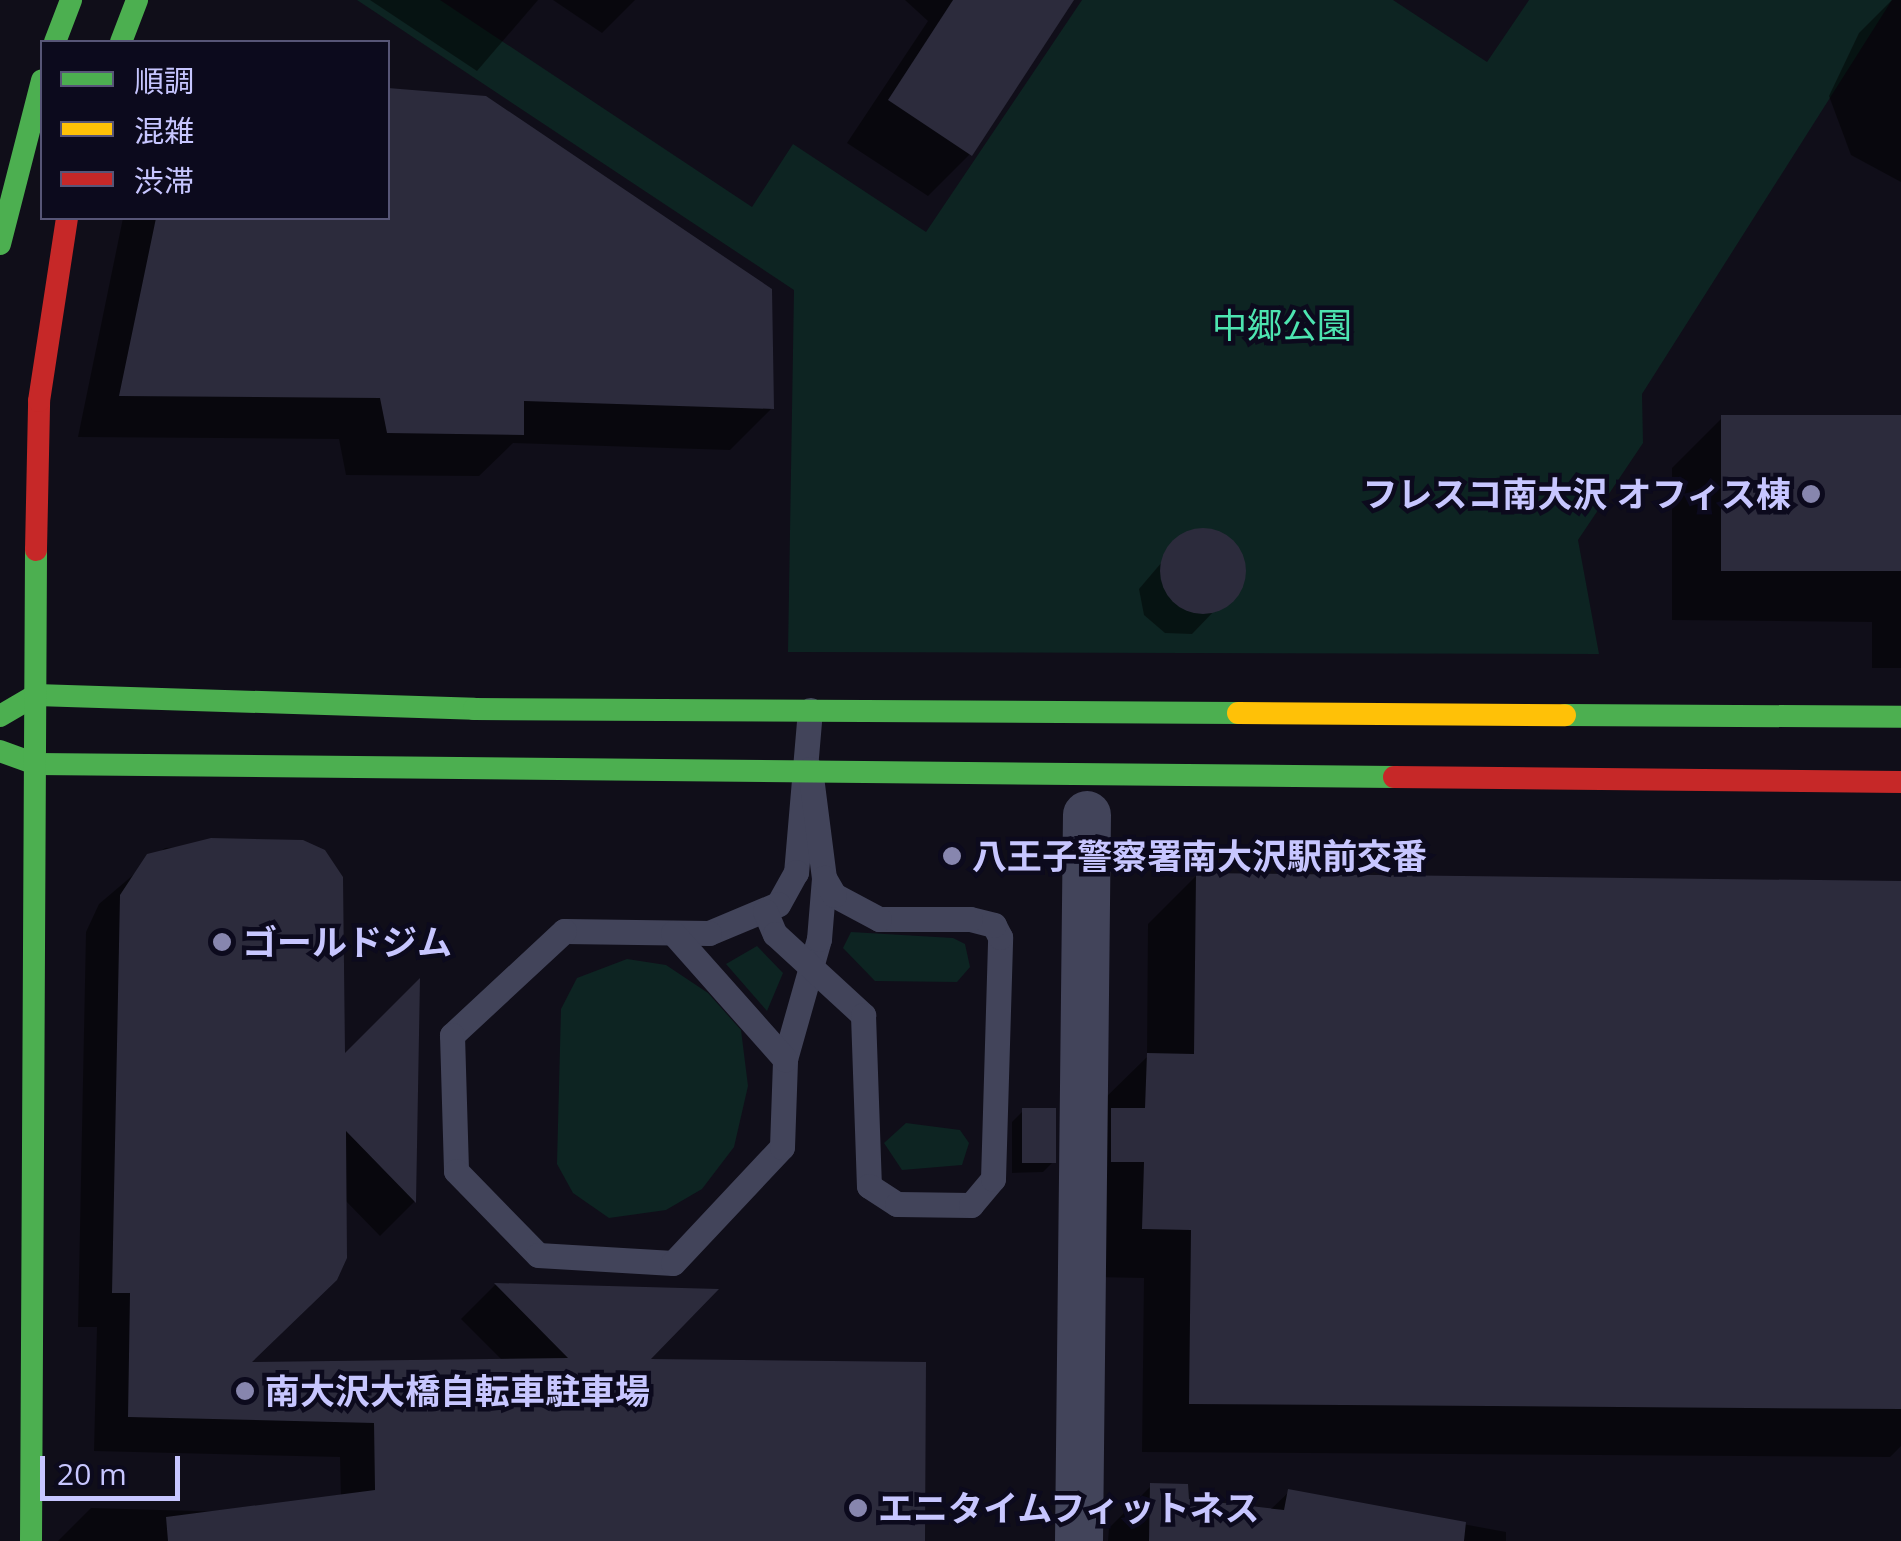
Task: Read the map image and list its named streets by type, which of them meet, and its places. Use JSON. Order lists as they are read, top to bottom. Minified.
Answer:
{"parks":["中郷公園"],"places":["フレスコ南大沢 オフィス棟","八王子警察署南大沢駅前交番","ゴールドジム","南大沢大橋自転車駐車場","エニタイムフィットネス"],"legend":["順調","混雑","渋滞"],"scale_bar":"20 m"}
